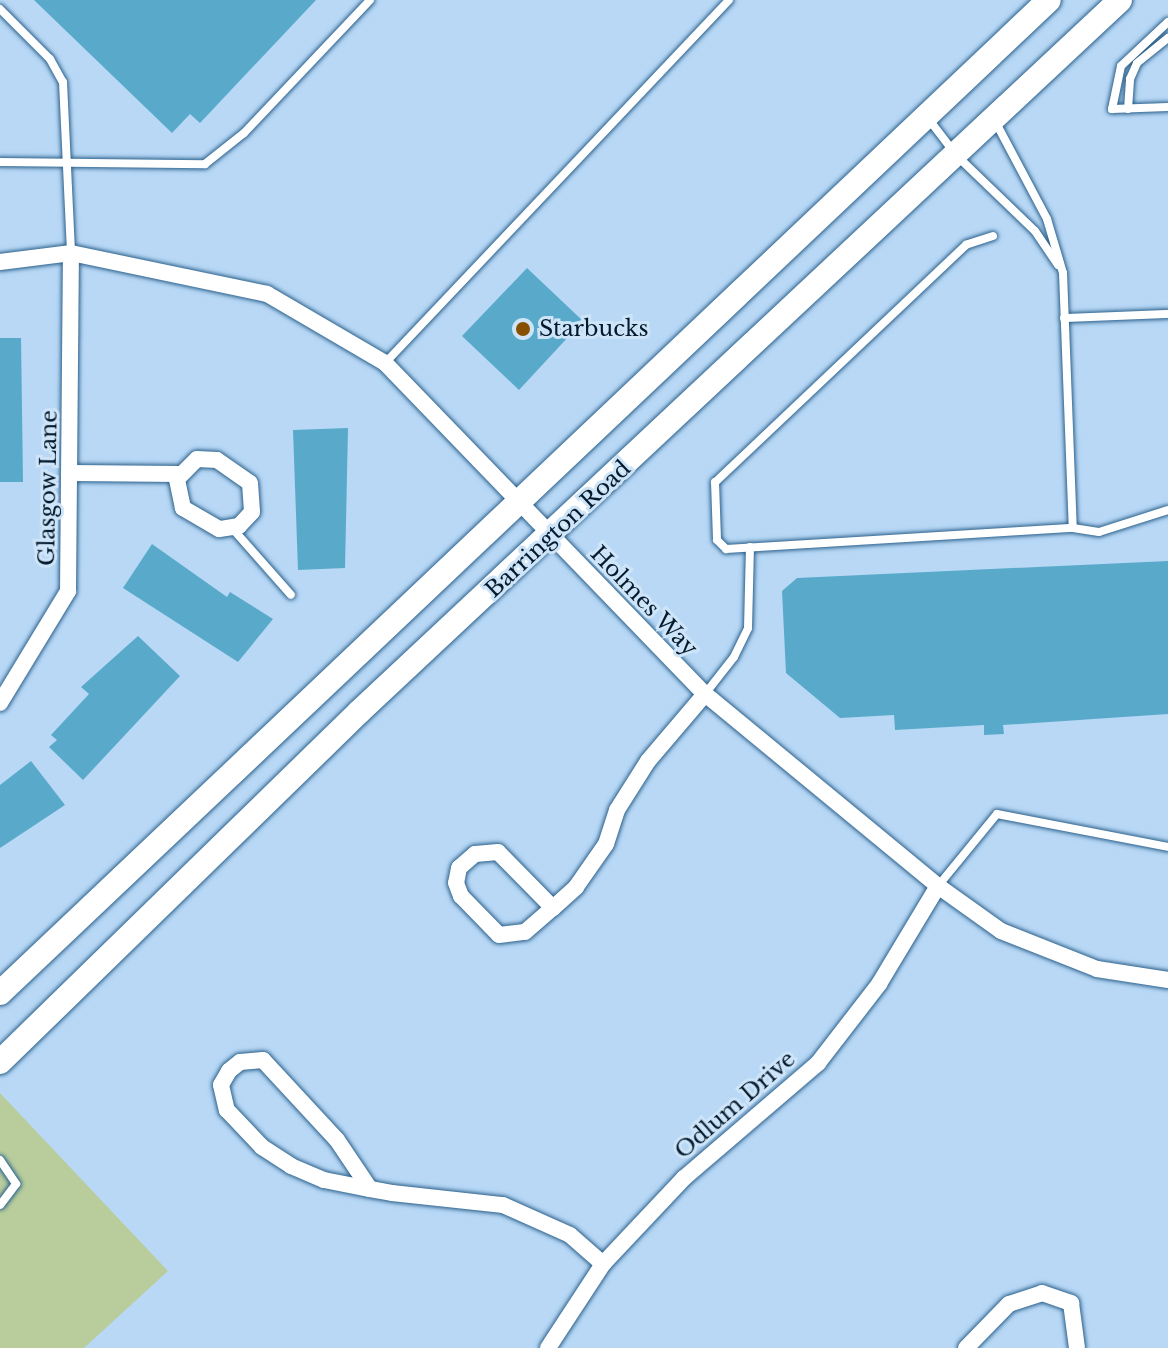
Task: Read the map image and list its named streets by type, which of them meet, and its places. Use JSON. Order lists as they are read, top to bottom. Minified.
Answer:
{"streets":{"main road":["Barrington Road"],"street":["Glasgow Lane","Holmes Way","Odlum Drive"]},"crossings":[["Glasgow Lane","Holmes Way"],["Barrington Road","Holmes Way"],["Holmes Way","Odlum Drive"]],"places":["Starbucks"]}
